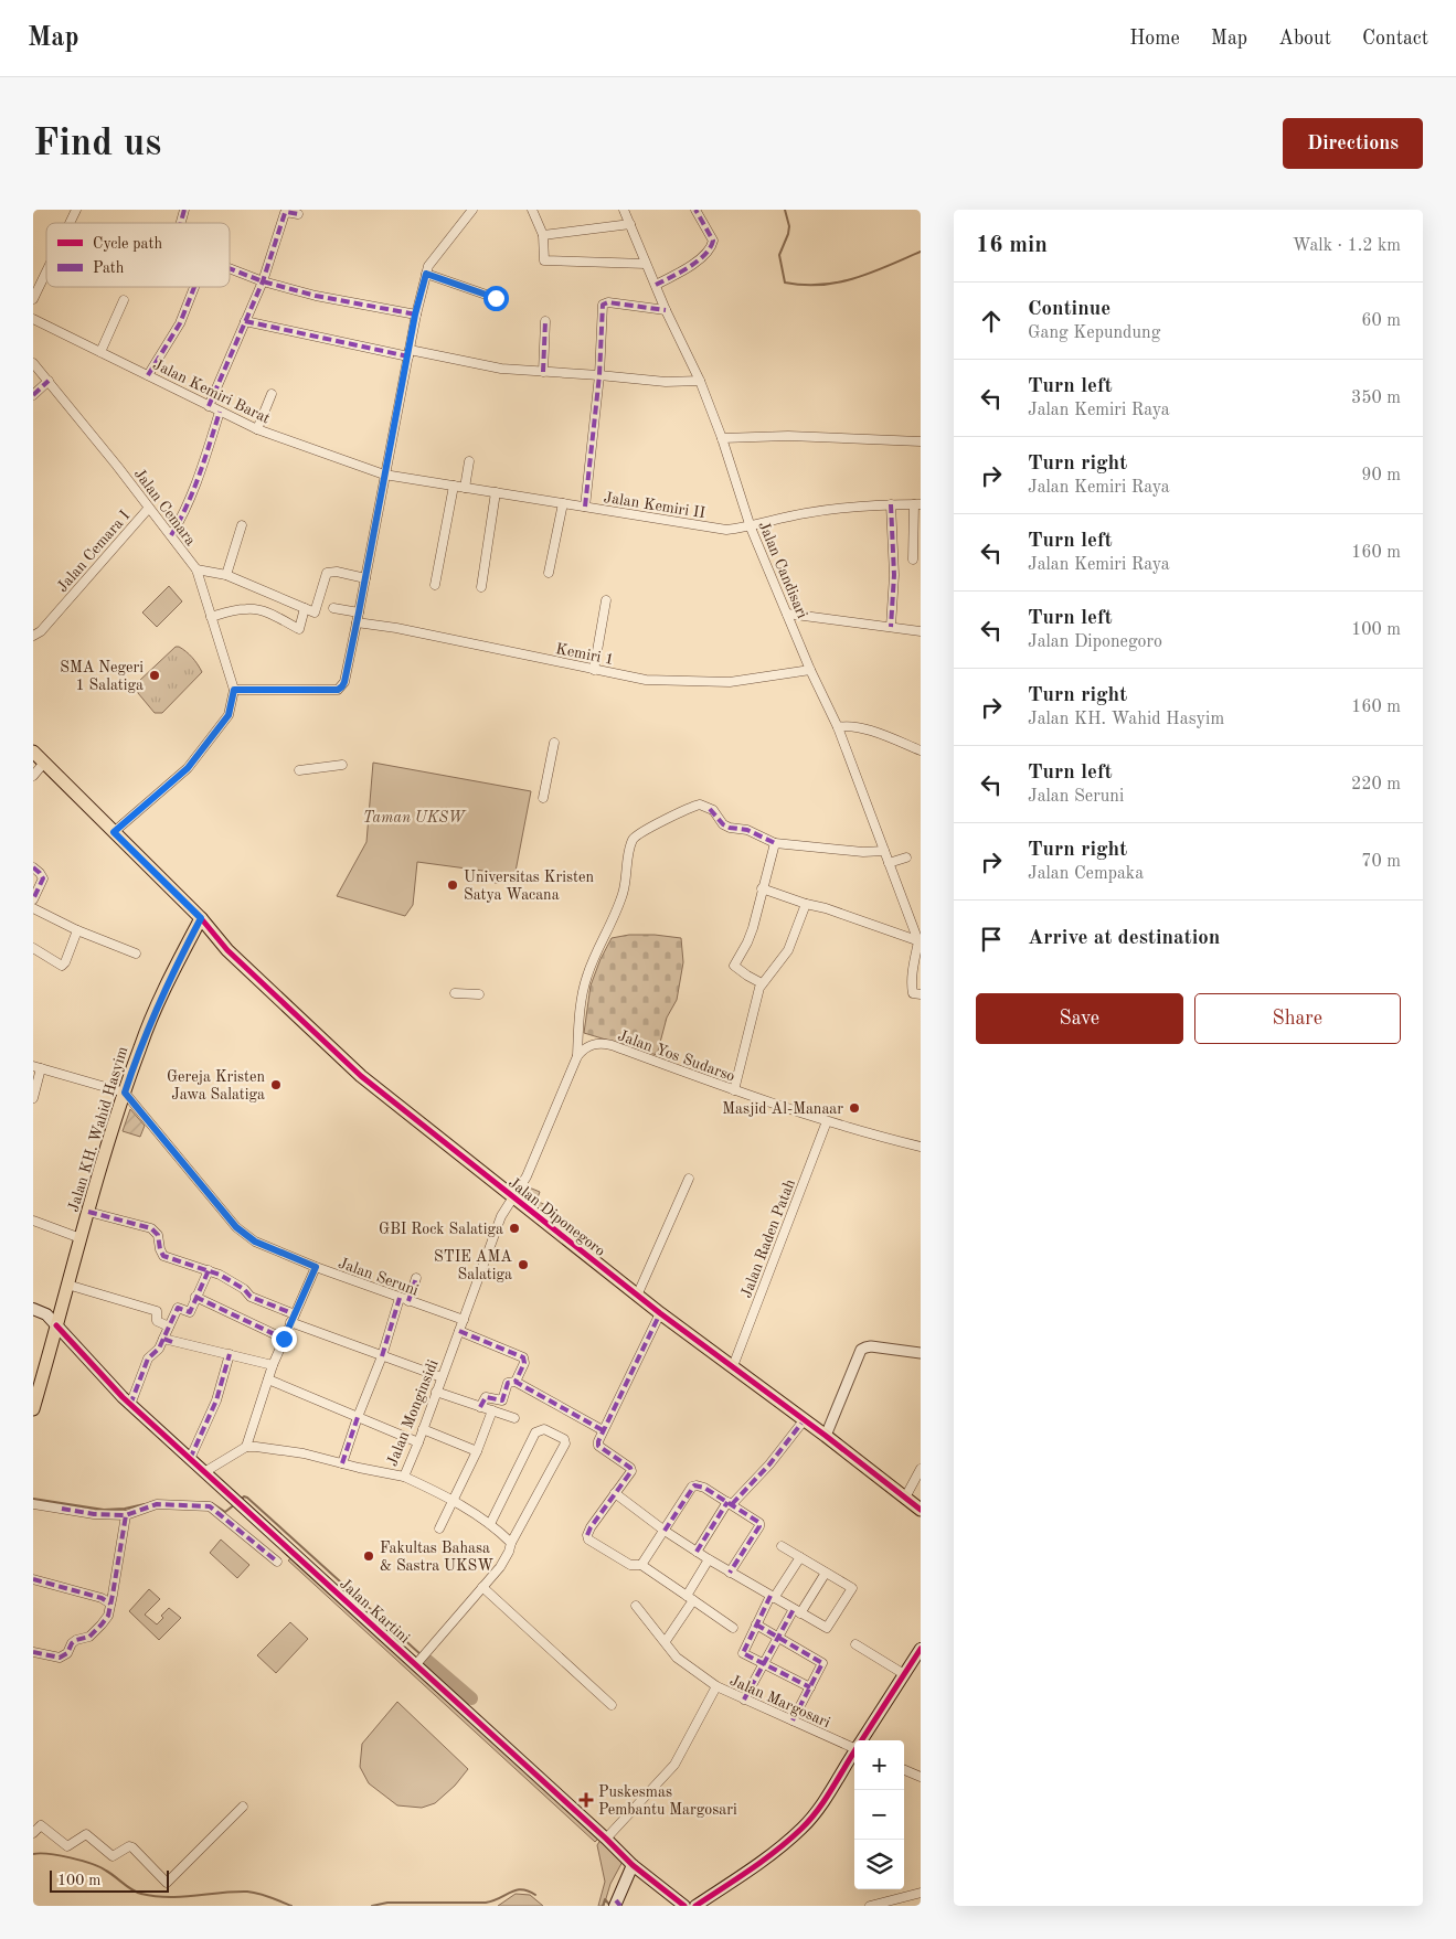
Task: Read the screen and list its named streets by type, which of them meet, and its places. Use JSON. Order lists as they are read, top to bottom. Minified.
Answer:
{"streets":{"main road":["Jalan KH. Wahid Hasyim","Jalan Diponegoro","Jalan Kartini"],"street":["Jalan Kemiri Barat","Jalan Kemiri II","Jalan Cemara","Jalan Cemara I","Jalan Candisari","Kemiri 1","Jalan Yos Sudarso","Jalan Raden Patah","Jalan Seruni","Jalan Monginsidi","Jalan Margosari"]},"crossings":[["Jalan Kemiri Barat","Jalan Kemiri II"],["Jalan Kemiri II","Jalan Candisari"],["Jalan Cemara","Jalan Cemara I"],["Jalan Candisari","Kemiri 1"],["Jalan Yos Sudarso","Jalan Raden Patah"],["Jalan KH. Wahid Hasyim","Jalan Diponegoro"],["Jalan KH. Wahid Hasyim","Jalan Seruni"],["Jalan KH. Wahid Hasyim","Jalan Kartini"],["Jalan Diponegoro","Jalan Raden Patah"],["Jalan Diponegoro","Jalan Monginsidi"],["Jalan Seruni","Jalan Monginsidi"],["Jalan Kartini","Jalan Margosari"]],"parks":["Taman UKSW"],"places":{"other":["SMA Negeri 1 Salatiga","Universitas Kristen Satya Wacana","Gereja Kristen Jawa Salatiga","Masjid Al-Manaar","GBI Rock Salatiga","STIE AMA Salatiga","Fakultas Bahasa & Sastra UKSW"],"health":["Puskesmas Pembantu Margosari"]},"legend":["Cycle path","Path"],"scale_bar":"100 m","page":{"header":"Map","nav":["Home","Map","About","Contact"],"buttons":["Directions",["Save","Share"]],"title":"Find us","heading":["16 min","Walk · 1.2 km"],"list":[["Continue","Gang Kepundung","60 m"],["Turn left","Jalan Kemiri Raya","350 m"],["Turn right","Jalan Kemiri Raya","90 m"],["Turn left","Jalan Kemiri Raya","160 m"],["Turn left","Jalan Diponegoro","100 m"],["Turn right","Jalan KH. Wahid Hasyim","160 m"],["Turn left","Jalan Seruni","220 m"],["Turn right","Jalan Cempaka","70 m"],"Arrive at destination"],"map_buttons":["+","−"],"scale":"100 m"}}
